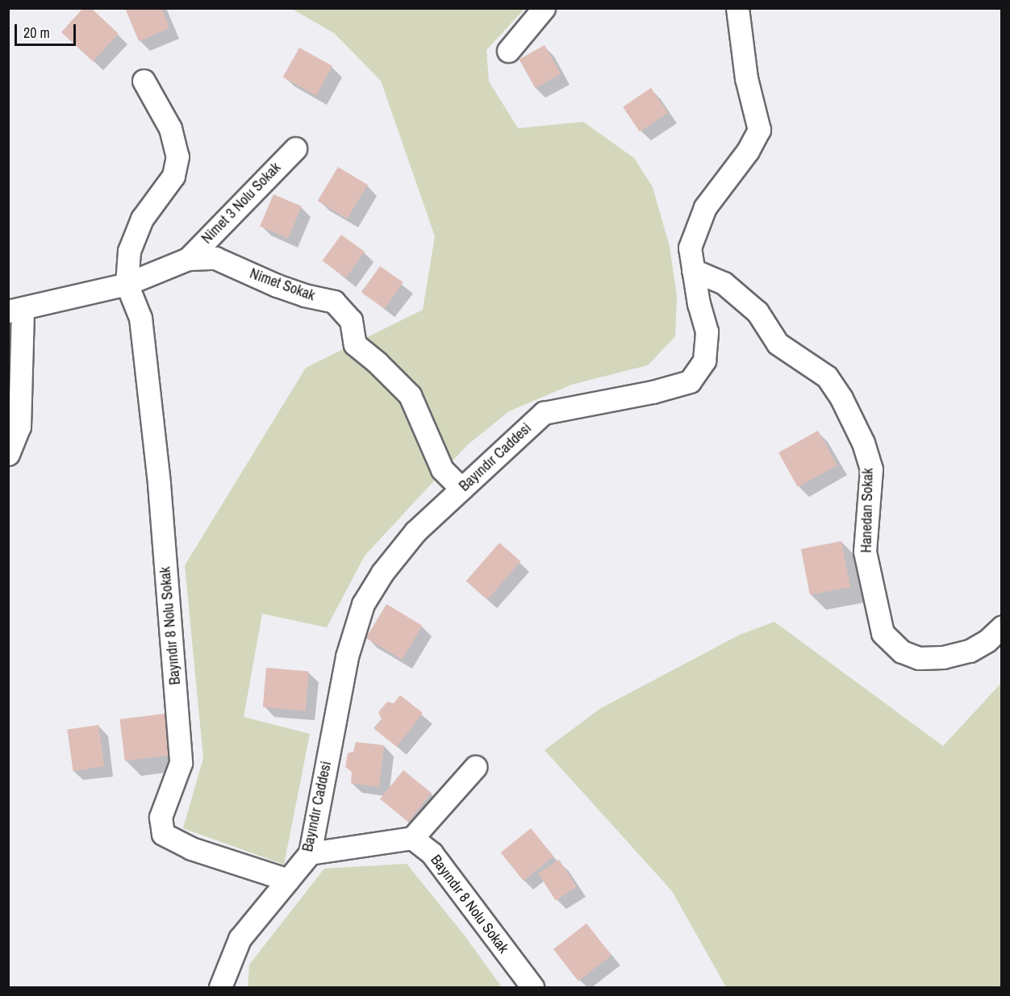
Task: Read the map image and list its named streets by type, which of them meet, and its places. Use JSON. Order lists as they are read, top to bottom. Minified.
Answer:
{"streets":{"street":["Nimet 3 Nolu Sokak","Nimet Sokak","Bayındır Caddesi","Hanedan Sokak","Bayındır 8 Nolu Sokak"]},"crossings":[["Nimet 3 Nolu Sokak","Nimet Sokak"],["Nimet Sokak","Bayındır Caddesi"],["Nimet Sokak","Bayındır 8 Nolu Sokak"],["Bayındır Caddesi","Hanedan Sokak"],["Bayındır Caddesi","Bayındır 8 Nolu Sokak"]],"scale_bar":"20 m"}
